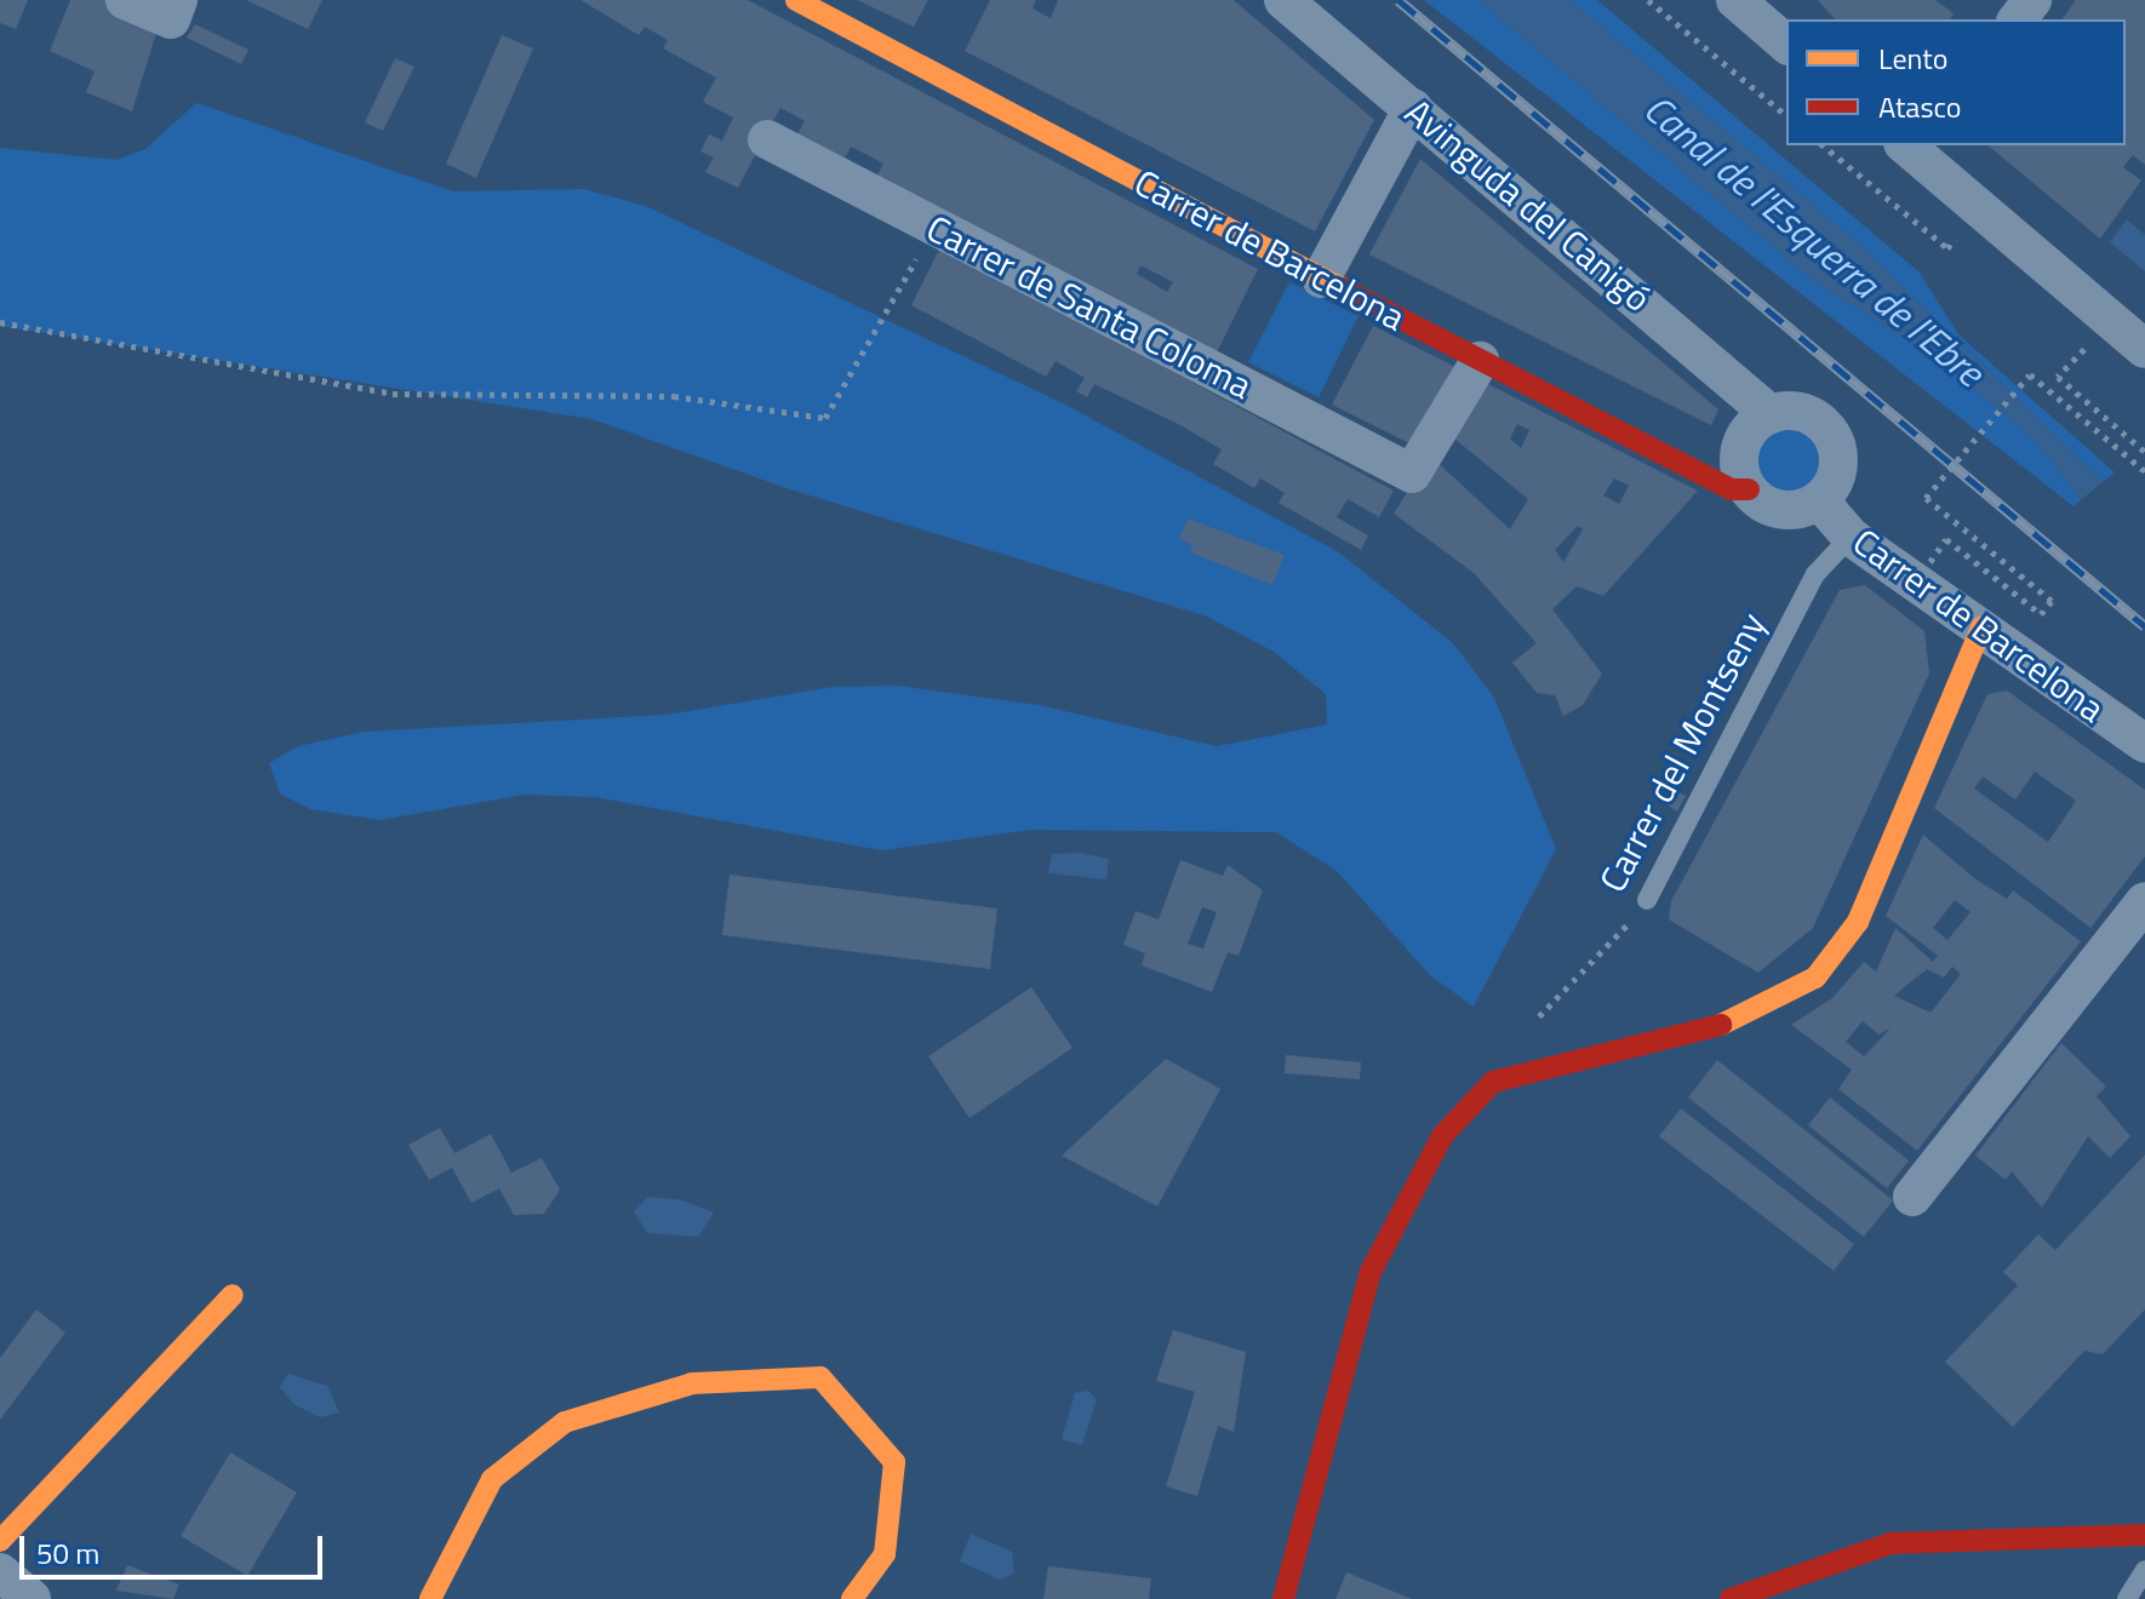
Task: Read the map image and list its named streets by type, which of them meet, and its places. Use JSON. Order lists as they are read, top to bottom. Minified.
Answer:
{"streets":{"street":["Avinguda del Canigó","Carrer de Barcelona","Carrer de Santa Coloma"],"lane":["Carrer del Montseny"]},"crossings":[["Avinguda del Canigó","Carrer de Barcelona"],["Carrer de Barcelona","Carrer de Santa Coloma"],["Carrer de Barcelona","Carrer del Montseny"]],"water":["Canal de l'Esquerra de l'Ebre"],"legend":["Lento","Atasco"],"scale_bar":"50 m"}
